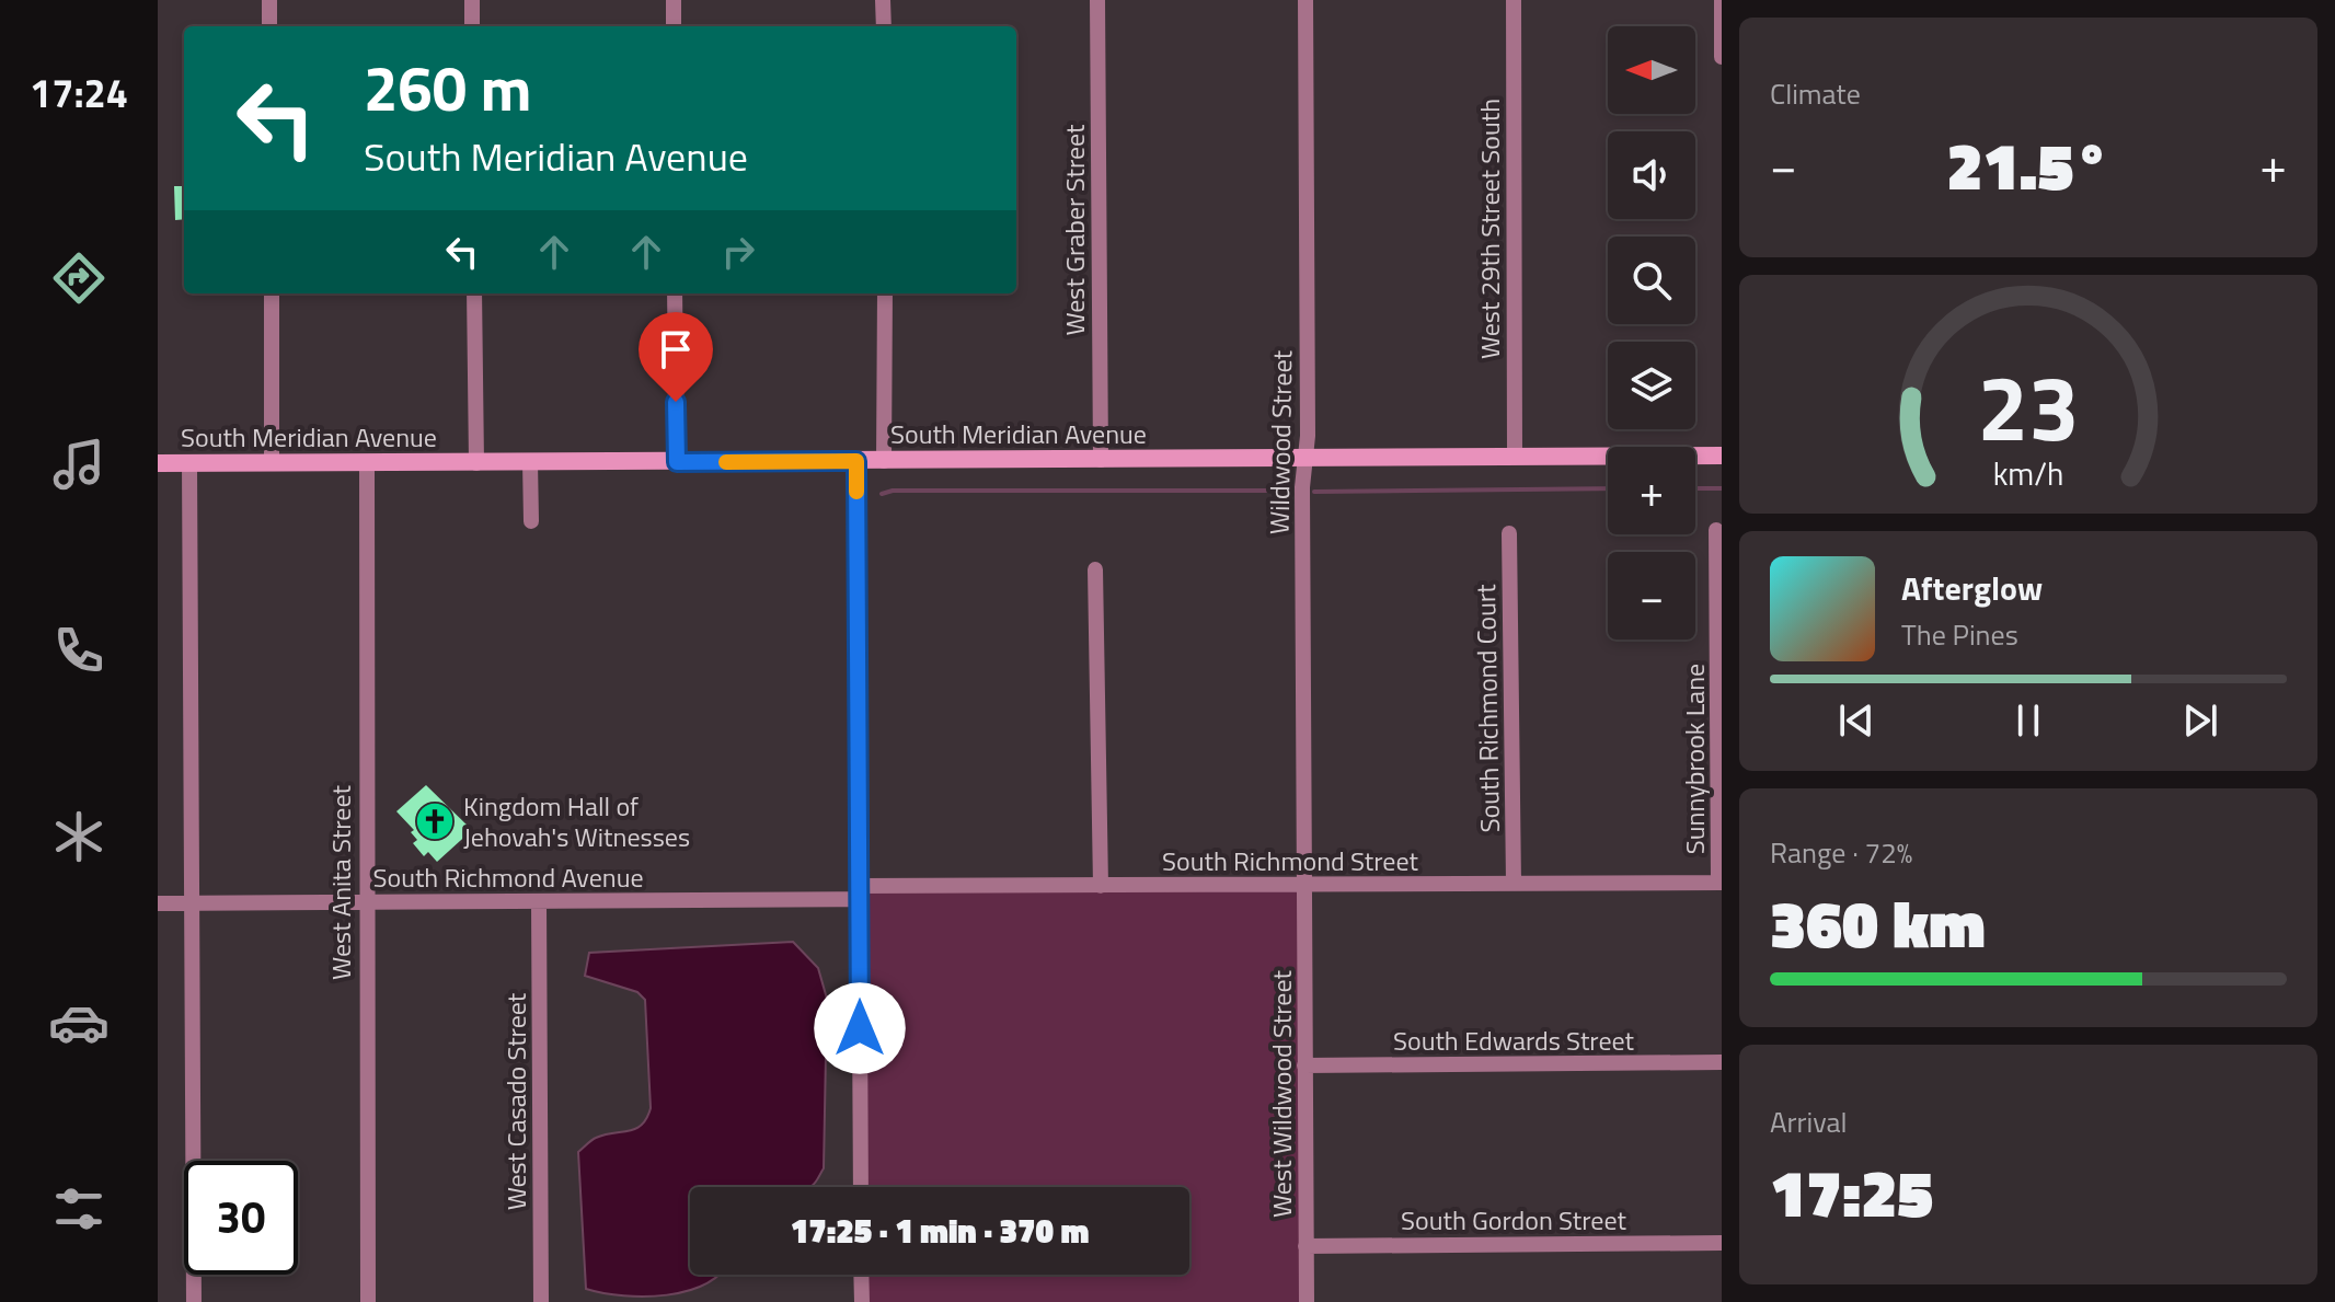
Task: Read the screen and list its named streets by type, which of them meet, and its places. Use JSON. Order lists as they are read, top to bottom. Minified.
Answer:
{"streets":{"main road":["South Meridian Avenue"],"street":["West 29th Street South","West Graber Street","Wildwood Street","South Richmond Court","Sunnybrook Lane","South Richmond Street","South Richmond Avenue","West Anita Street","South Edwards Street","West Wildwood Street","West Casado Street","South Gordon Street"]},"crossings":[["West 29th Street South","South Meridian Avenue"],["West Graber Street","South Meridian Avenue"],["South Meridian Avenue","Wildwood Street"],["South Meridian Avenue","West Anita Street"],["Wildwood Street","South Richmond Street"],["Wildwood Street","West Wildwood Street"],["South Richmond Court","South Richmond Street"],["Sunnybrook Lane","South Richmond Street"],["South Richmond Street","South Richmond Avenue"],["South Richmond Street","West Wildwood Street"],["South Richmond Avenue","West Anita Street"],["South Richmond Avenue","West Casado Street"],["South Edwards Street","West Wildwood Street"],["West Wildwood Street","South Gordon Street"]],"places":{"church":["Kingdom Hall of Jehovah's Witnesses"]},"north":"left","page":{"tabs":"17:24","tile":["Climate",["Range · 72%","360 km"],["Arrival","17:25"]],"map_buttons":["+","−"],"turn":["260 m","South Meridian Avenue"],"heat":["−","21.5°","+"],"song":["Afterglow","The Pines"],"limit":"30","trip":"17:25 · 1 min · 370 m","gauge":["23","km/h"]}}
